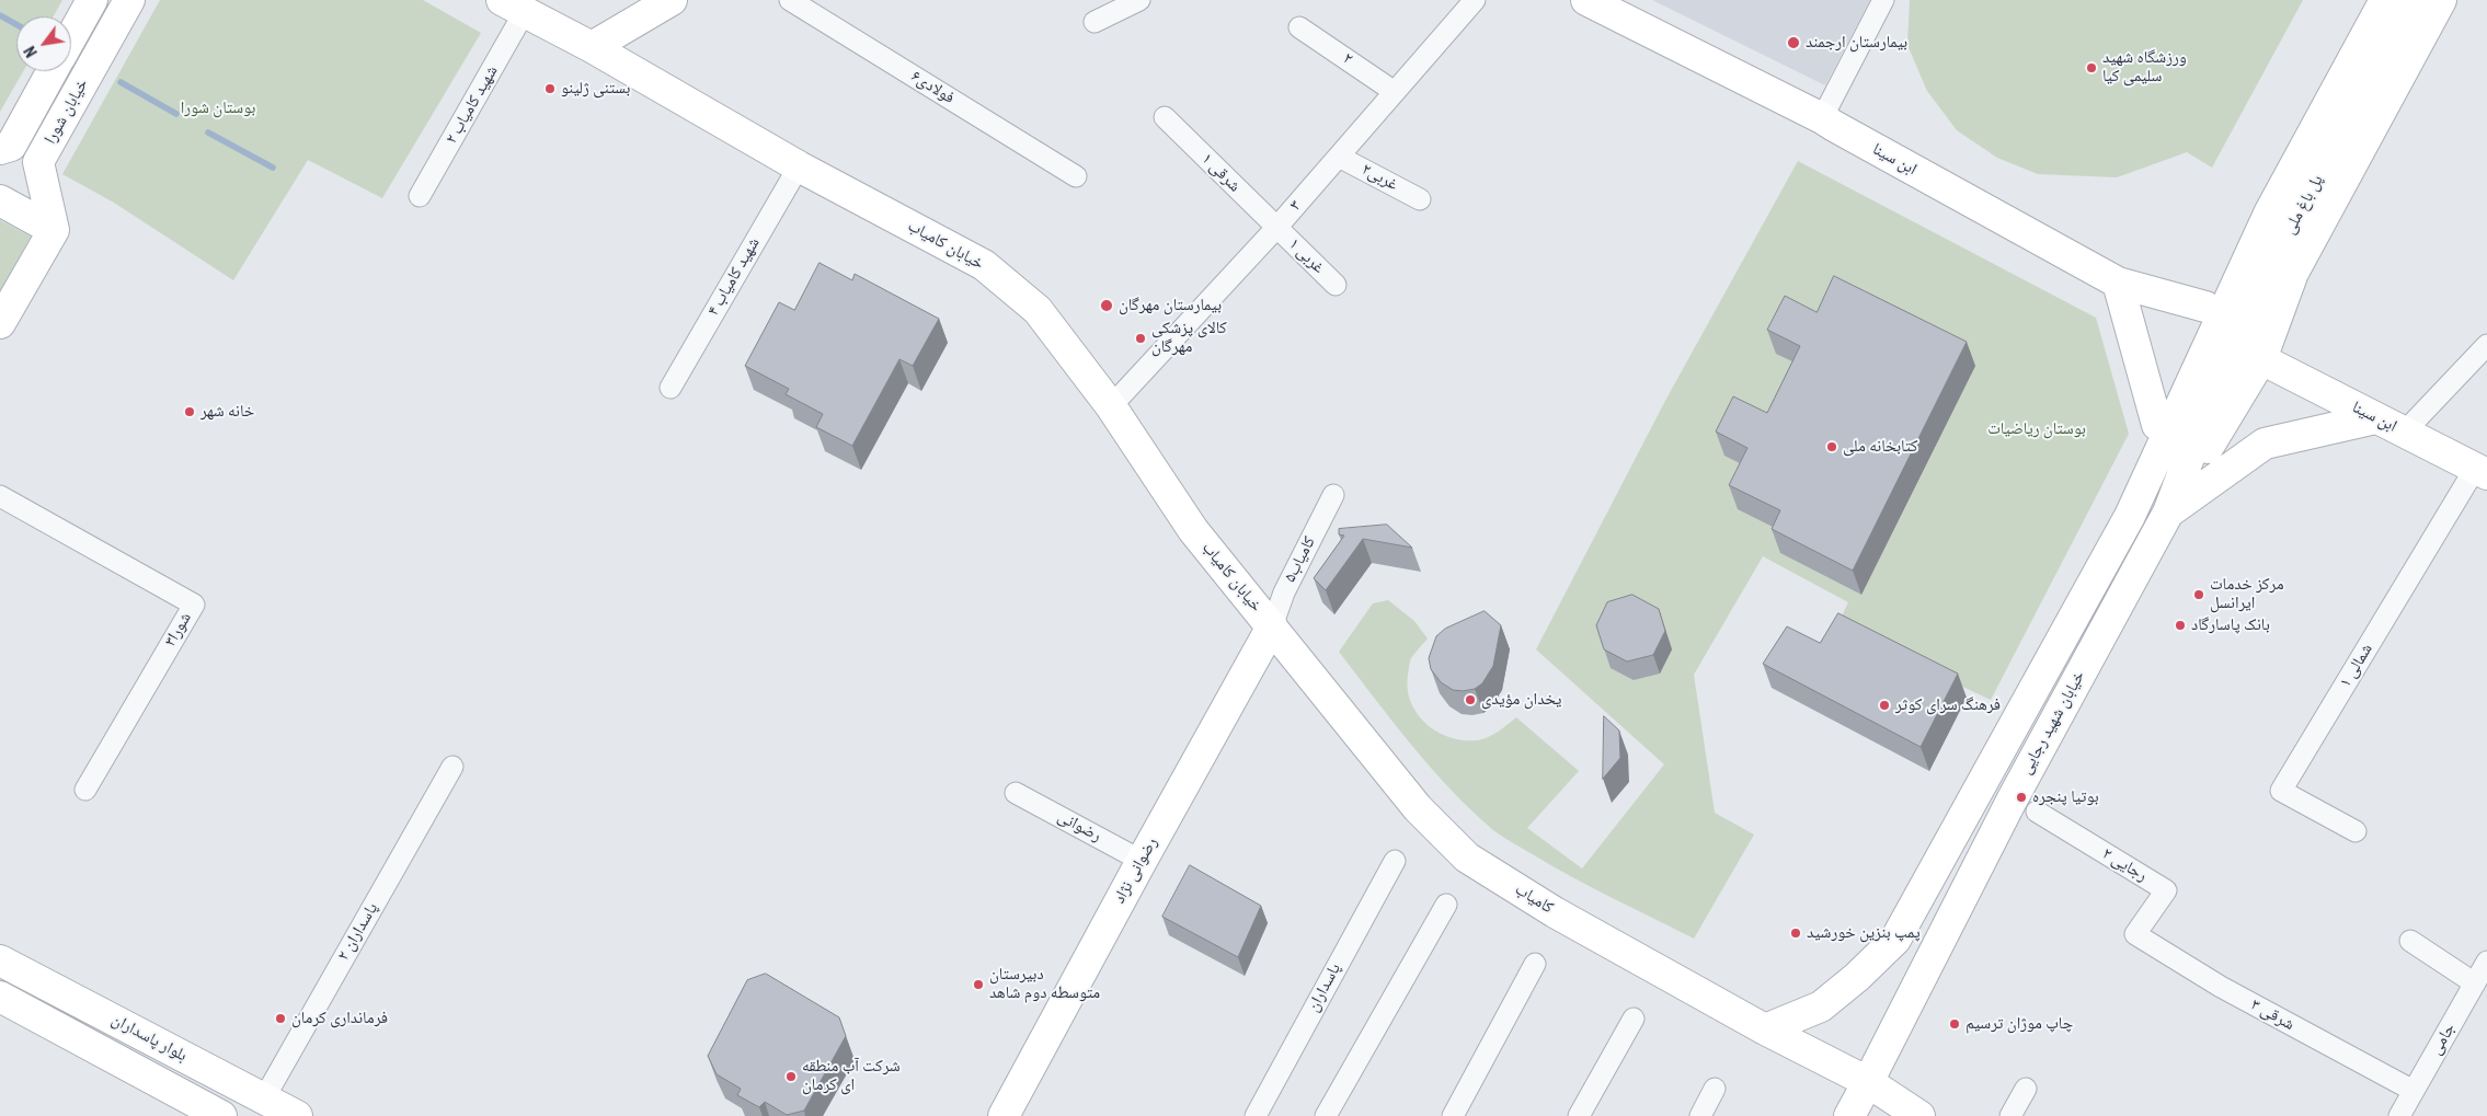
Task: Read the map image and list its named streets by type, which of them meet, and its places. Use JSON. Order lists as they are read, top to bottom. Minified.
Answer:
{"streets":{"main road":["خیابان شورا","ابن سینا","پل باغ ملی","خیابان کامیاب","خیابان شهید رجایی","رضوانی نژاد","کامیاب","بلوار پاسداران"],"street":["۲","فولادی۶","شهید کامیاب ۲","۱ شرقی","غربی۲","۳","۱ غربی","شهید کامیاب ۴","کامیاب۵","شورا۳","شمالی ۱","رضوانی","رجایی ۲","پاسداران ۲","پاسداران","شرقی ۳","جامی"]},"crossings":[["۲","۳"],["شهید کامیاب ۲","خیابان کامیاب"],["ابن سینا","شمالی ۱"],["۱ شرقی","۳"],["۱ شرقی","۱ غربی"],["غربی۲","۳"],["پل باغ ملی","خیابان شهید رجایی"],["۳","خیابان کامیاب"],["۳","۱ غربی"],["خیابان کامیاب","شهید کامیاب ۴"],["خیابان کامیاب","کامیاب۵"],["خیابان کامیاب","رضوانی نژاد"],["خیابان کامیاب","کامیاب"],["کامیاب۵","رضوانی نژاد"],["کامیاب۵","کامیاب"],["خیابان شهید رجایی","کامیاب"],["رضوانی","رضوانی نژاد"],["رجایی ۲","شرقی ۳"],["رضوانی نژاد","کامیاب"],["پاسداران ۲","بلوار پاسداران"],["شرقی ۳","جامی"]],"parks":["بوستان شورا","بوستان ریاضیات"],"places":["بیمارستان ارجمند","ورزشگاه شهید سلیمی کیا","بستنی ژلینو","بیمارستان مهرگان","کالای پزشکی مهرگان","خانه شهر","کتابخانه ملی","مرکز خدمات ایرانسل","بانک پاسارگاد","یخدان مؤیدی","فرهنگ سرای کوثر","بوتیا پنجره","پمپ بنزین خورشید","دبیرستان متوسطه دوم شاهد","فرمانداری کرمان","چاپ موژان ترسیم","شرکت آب منطقه ای کرمان"],"north":"bottom left"}
